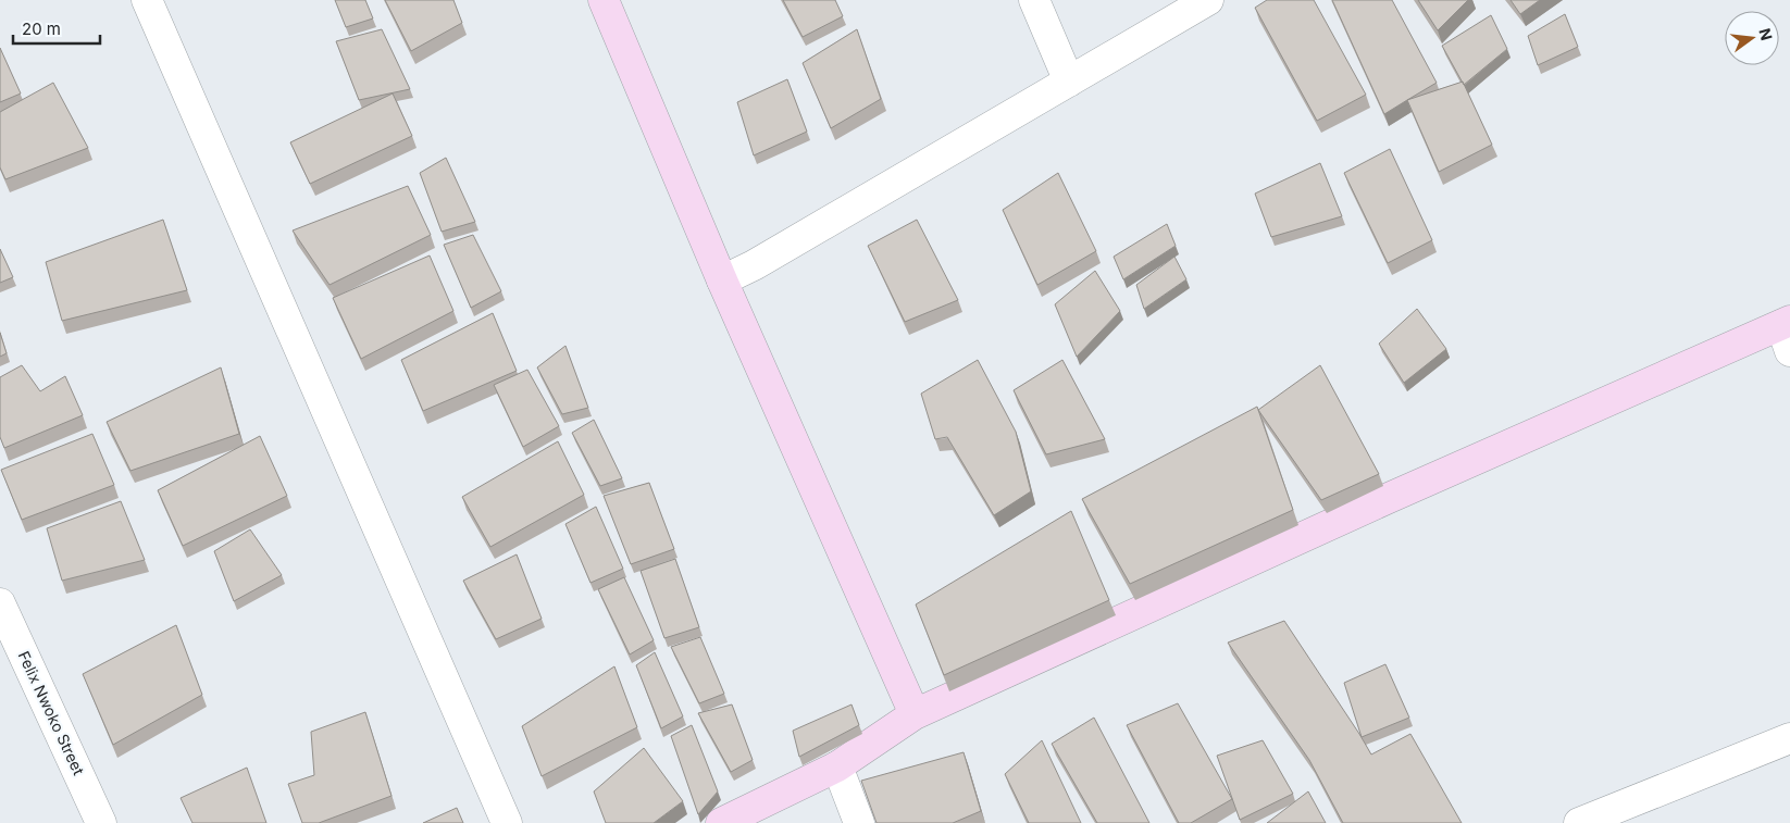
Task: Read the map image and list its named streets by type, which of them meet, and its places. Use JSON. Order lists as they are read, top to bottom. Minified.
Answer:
{"streets":{"street":["Felix Nwoko Street"]},"scale_bar":"20 m","north":"right"}
